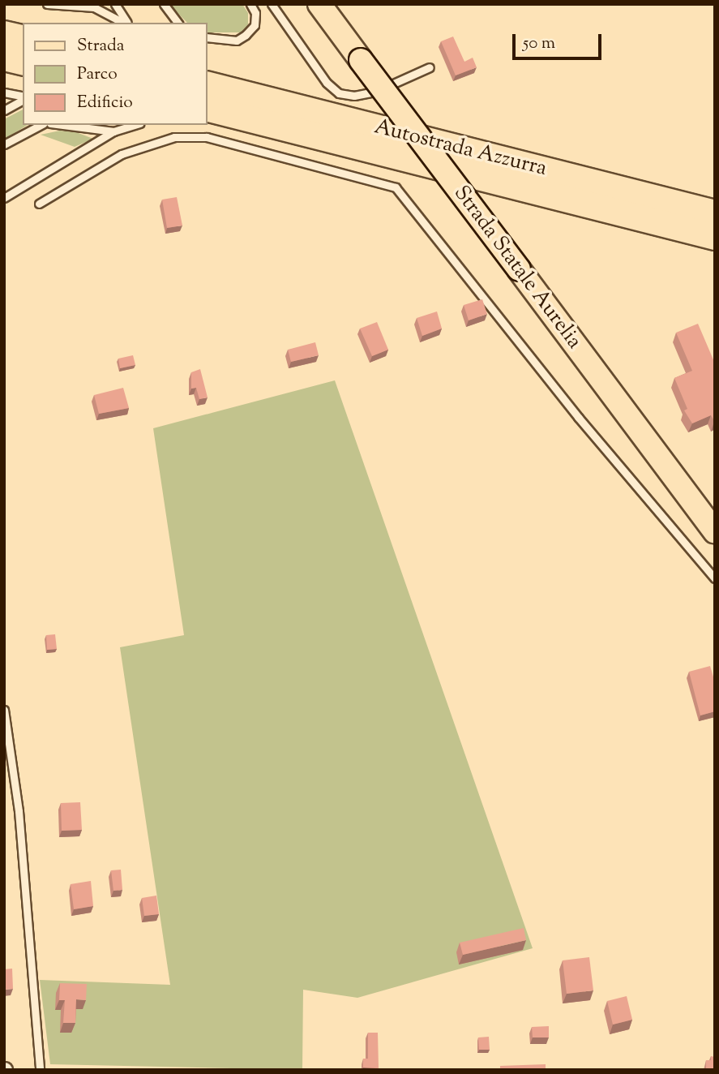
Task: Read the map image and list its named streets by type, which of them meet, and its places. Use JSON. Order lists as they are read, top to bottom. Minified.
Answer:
{"streets":{"highway":["Autostrada Azzurra"],"main road":["Strada Statale Aurelia"]},"legend":["Strada","Parco","Edificio"],"scale_bar":"50 m"}
